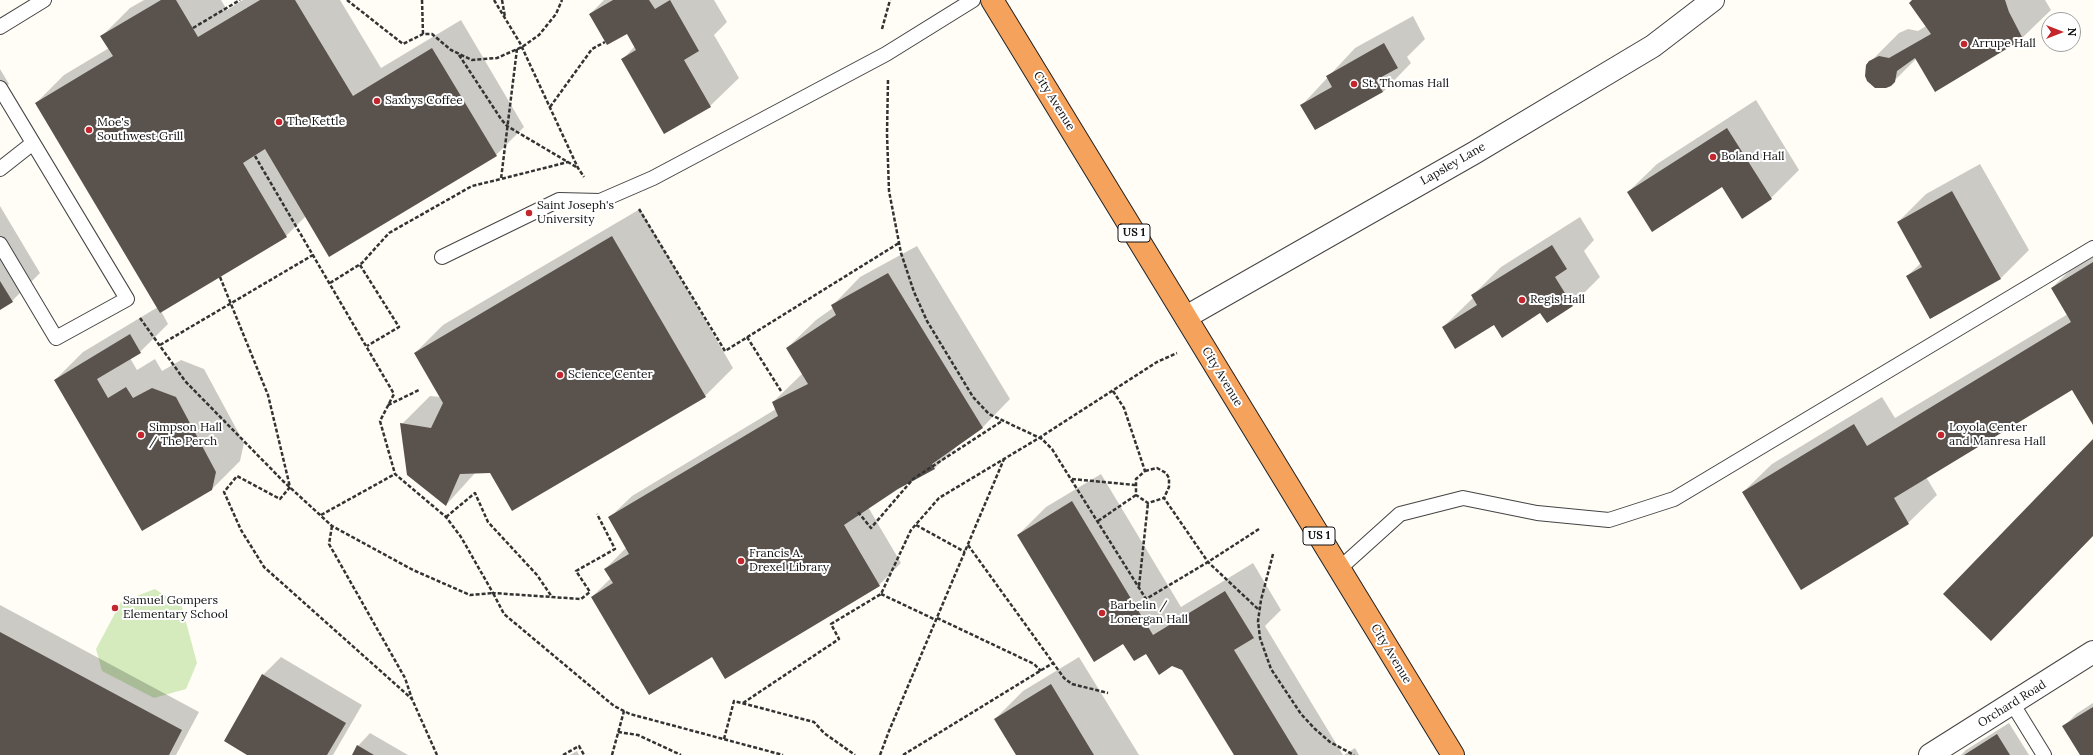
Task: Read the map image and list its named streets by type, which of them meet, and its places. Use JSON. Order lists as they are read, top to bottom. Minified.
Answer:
{"streets":{"highway":["City Avenue","US 1"],"street":["Lapsley Lane","Orchard Road"]},"crossings":[["City Avenue","Lapsley Lane"]],"places":["Arrupe Hall","St. Thomas Hall","Saxbys Coffee","The Kettle","Moe's Southwest Grill","Boland Hall","Saint Joseph's University","Regis Hall","Science Center","Simpson Hall / The Perch","Loyola Center and Manresa Hall","Francis A. Drexel Library","Samuel Gompers Elementary School","Barbelin / Lonergan Hall"],"north":"right"}
